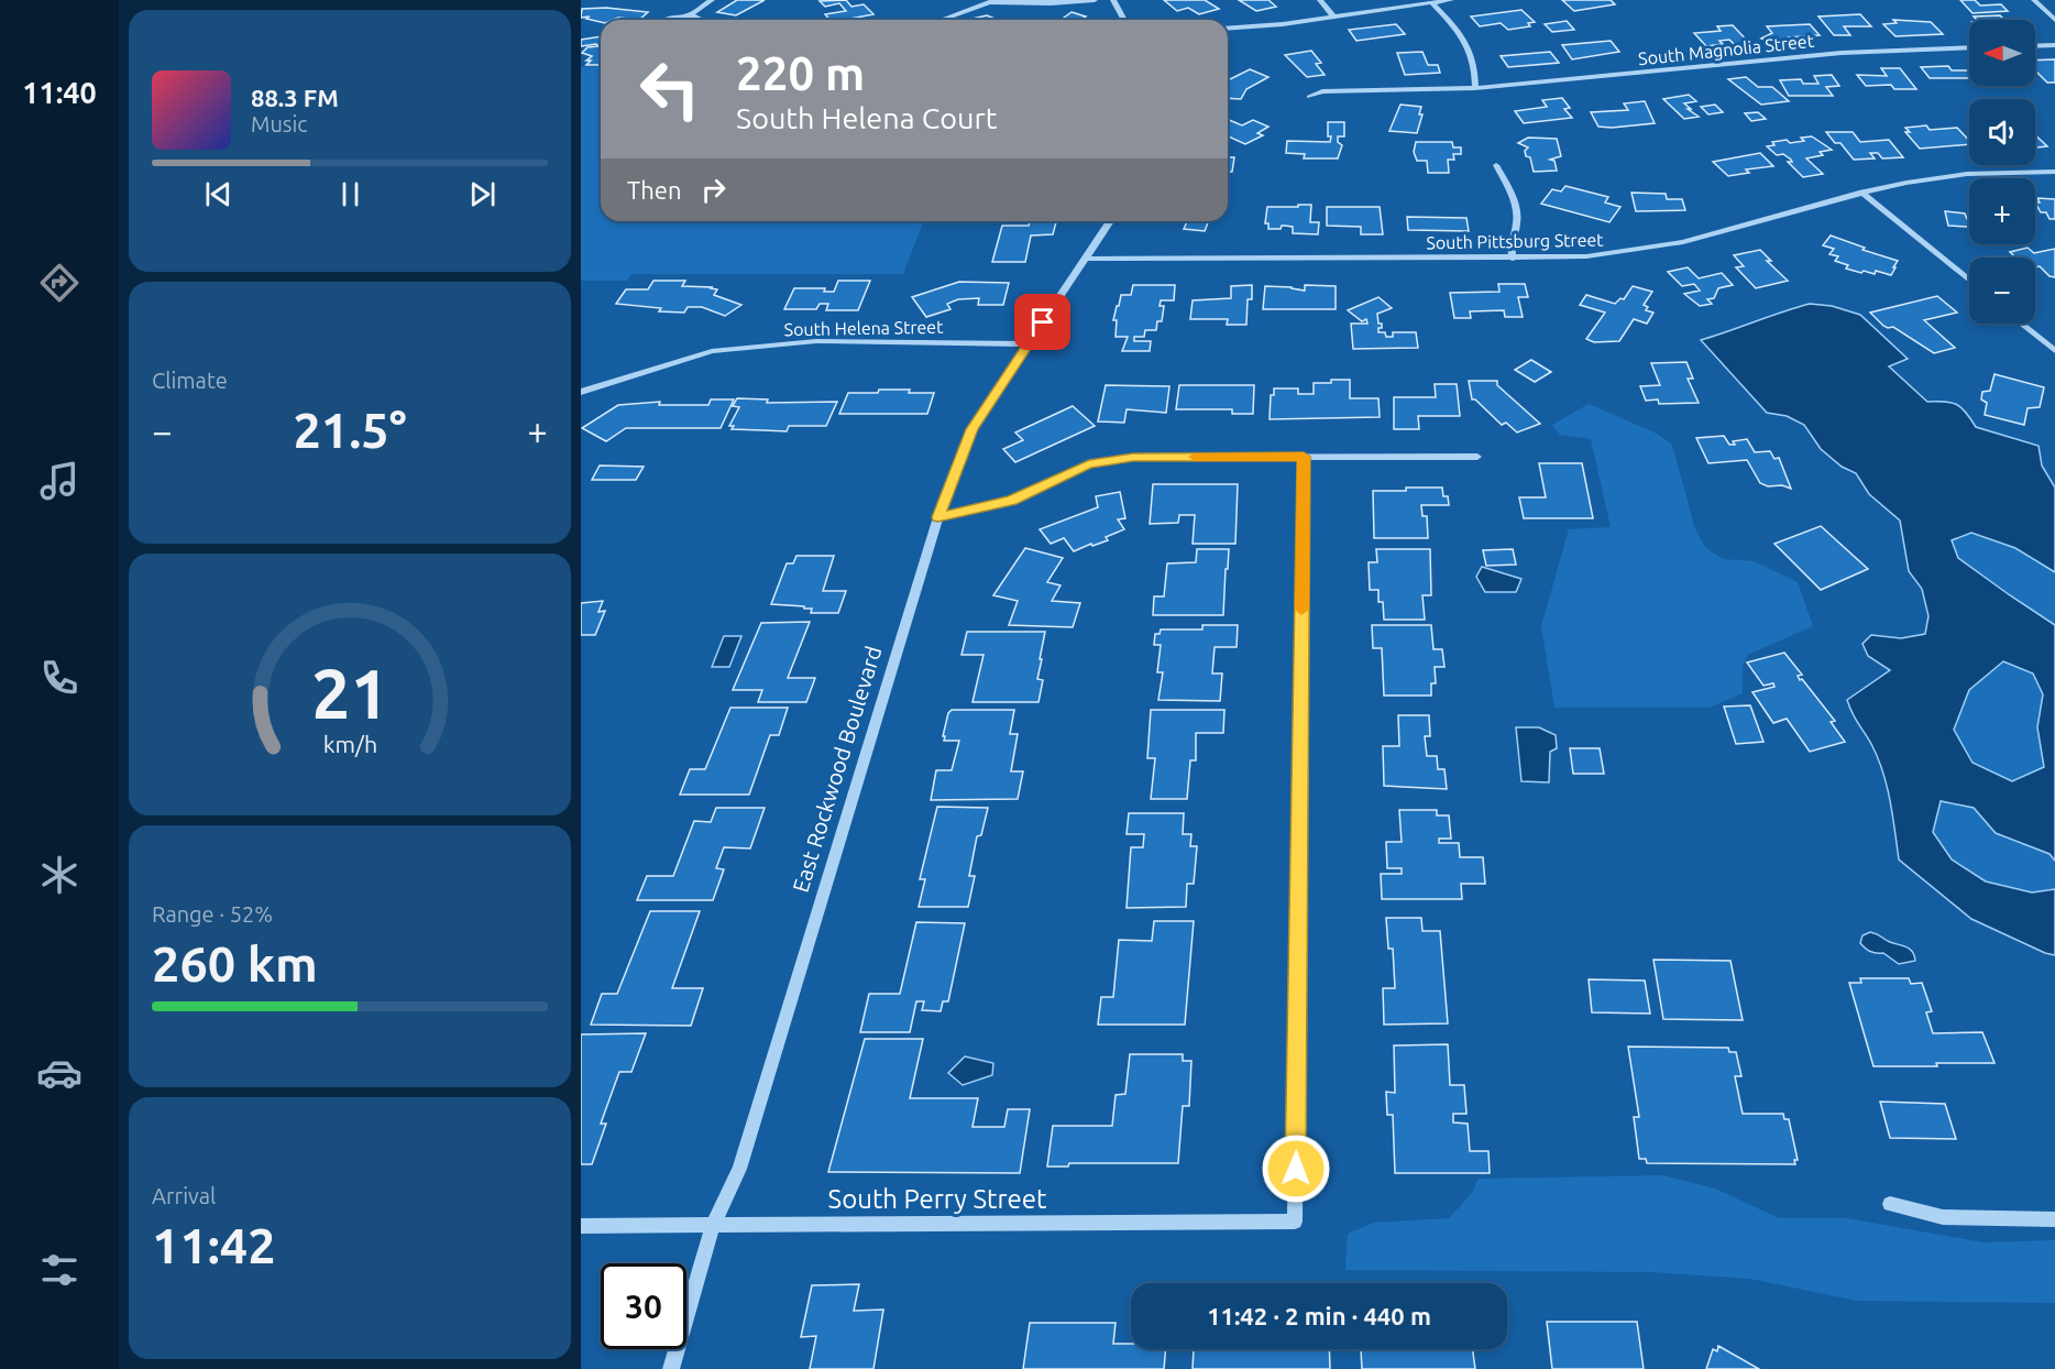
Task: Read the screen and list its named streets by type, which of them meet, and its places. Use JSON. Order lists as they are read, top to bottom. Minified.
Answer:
{"streets":{"street":["South Magnolia Street","South Pittsburg Street","South Helena Street","East Rockwood Boulevard","South Perry Street"]},"crossings":[["South Pittsburg Street","East Rockwood Boulevard"],["South Helena Street","East Rockwood Boulevard"],["East Rockwood Boulevard","South Perry Street"]],"north":"left","page":{"tabs":"11:40","map_buttons":["+","−"],"turn":["220 m","South Helena Court"],"song":["88.3 FM","Music"],"then":"Then","tile":["Climate",["Range · 52%","260 km"],["Arrival","11:42"]],"heat":["−","21.5°","+"],"limit":"30","trip":"11:42 · 2 min · 440 m","gauge":["21","km/h"]}}
